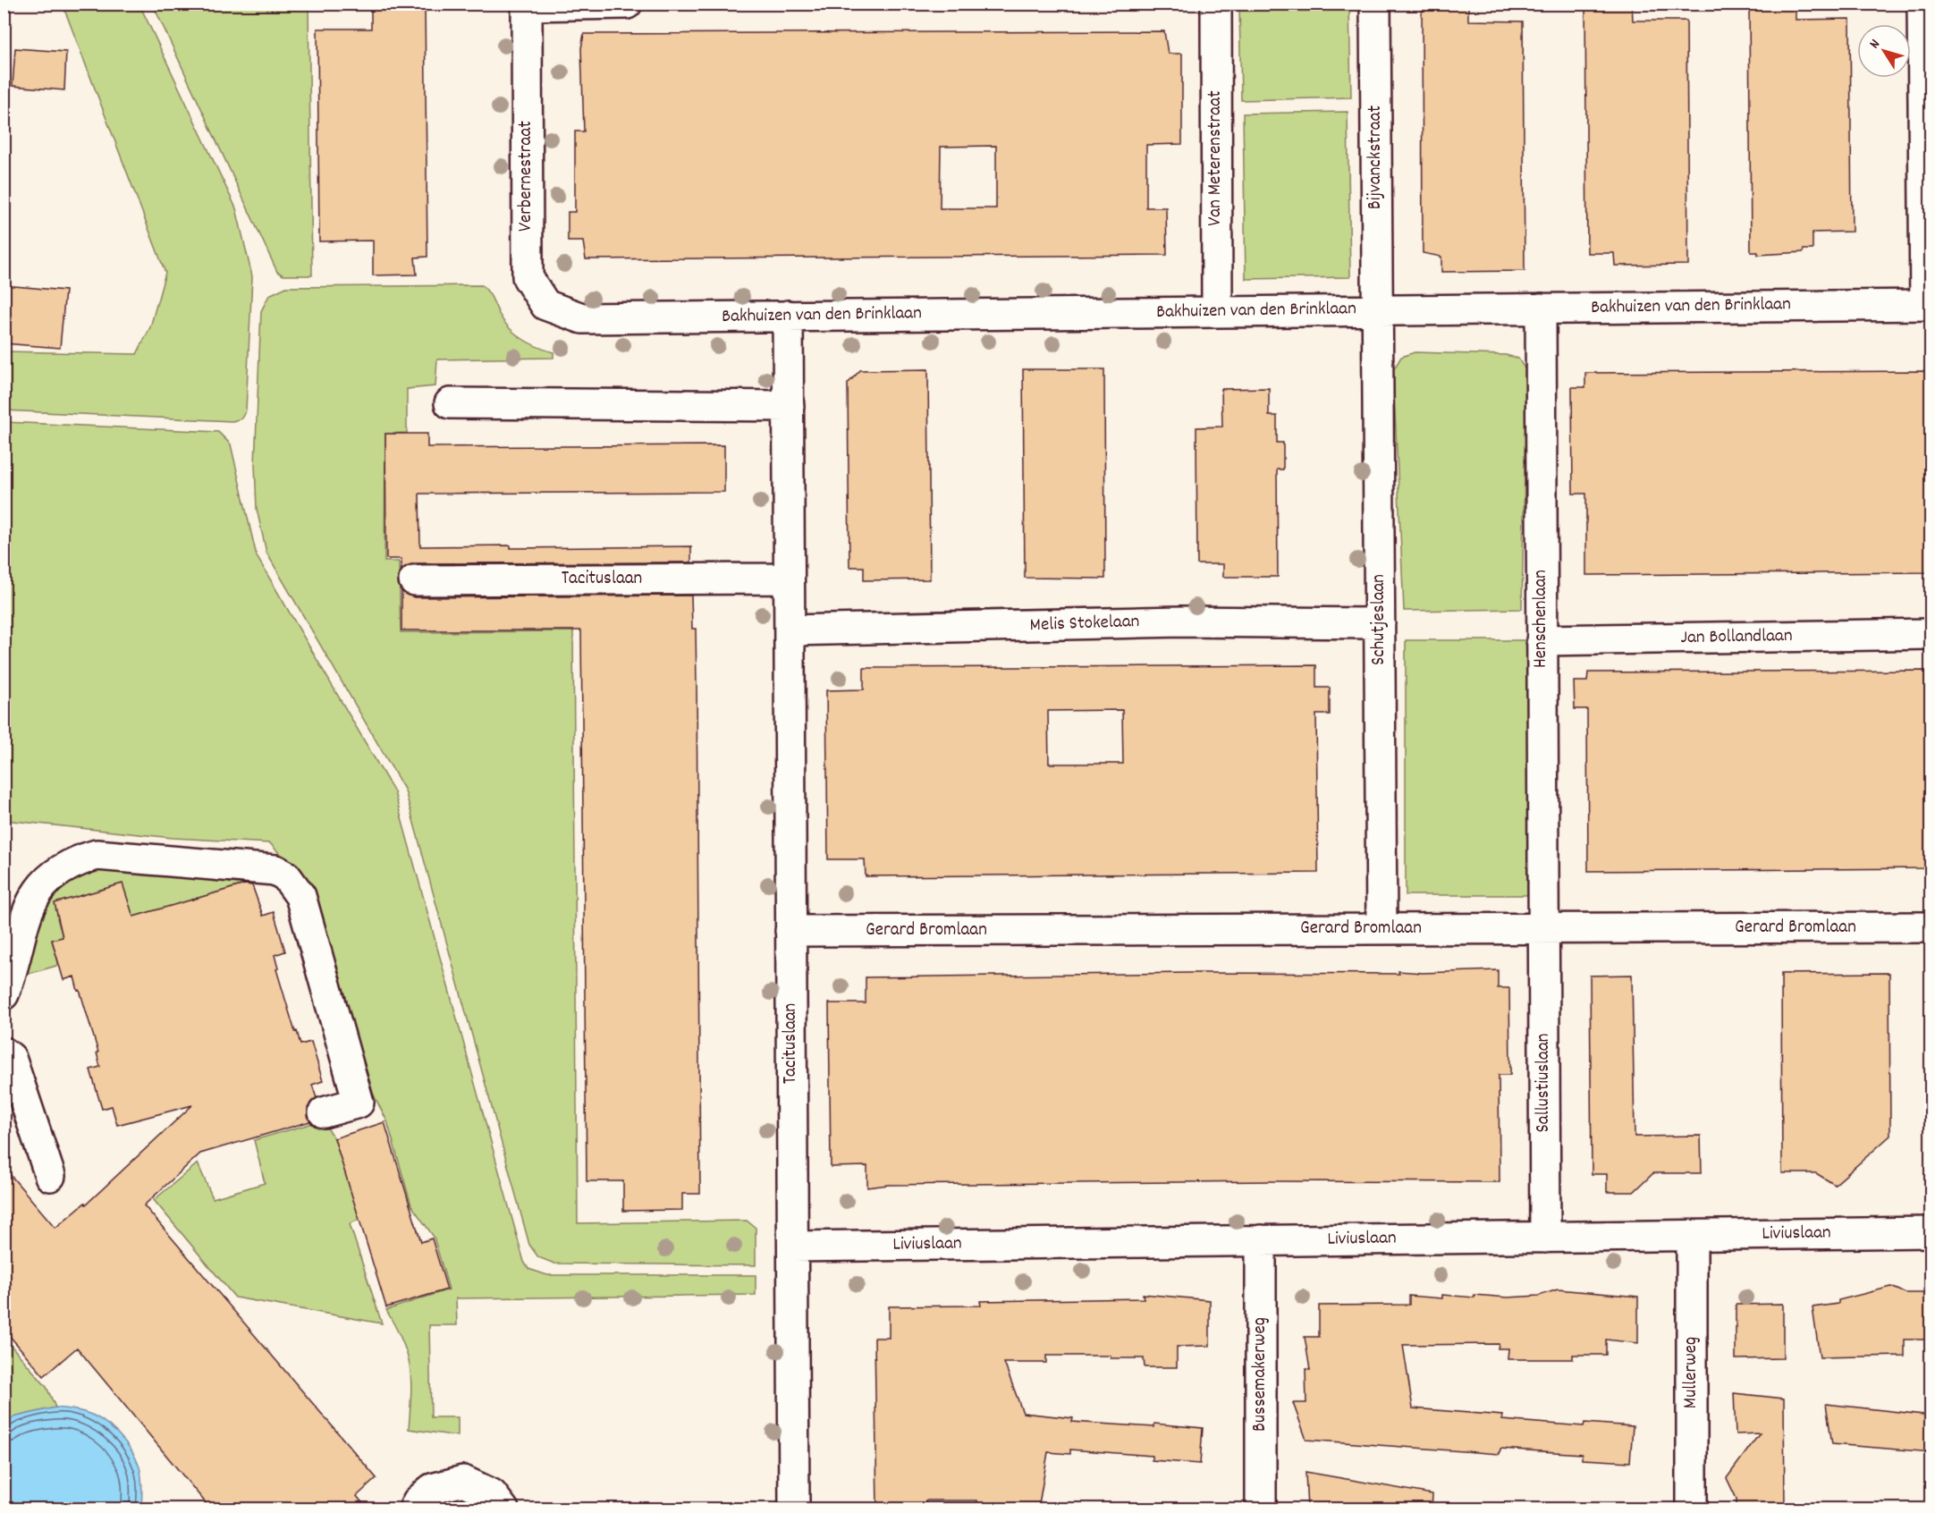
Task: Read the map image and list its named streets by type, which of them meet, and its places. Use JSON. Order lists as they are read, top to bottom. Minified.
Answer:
{"streets":{"street":["Bijvanckstraat","Van Meterenstraat","Verbernestraat","Bakhuizen van den Brinklaan","Tacituslaan","Henschenlaan","Schutjeslaan","Melis Stokelaan","Jan Bollandlaan","Gerard Bromlaan","Sallustiuslaan","Liviuslaan","Mullerweg","Bussemakerweg"]},"crossings":[["Bijvanckstraat","Bakhuizen van den Brinklaan"],["Bijvanckstraat","Schutjeslaan"],["Van Meterenstraat","Bakhuizen van den Brinklaan"],["Verbernestraat","Bakhuizen van den Brinklaan"],["Bakhuizen van den Brinklaan","Tacituslaan"],["Bakhuizen van den Brinklaan","Henschenlaan"],["Bakhuizen van den Brinklaan","Schutjeslaan"],["Tacituslaan","Melis Stokelaan"],["Tacituslaan","Gerard Bromlaan"],["Tacituslaan","Liviuslaan"],["Henschenlaan","Jan Bollandlaan"],["Henschenlaan","Gerard Bromlaan"],["Henschenlaan","Sallustiuslaan"],["Schutjeslaan","Melis Stokelaan"],["Schutjeslaan","Gerard Bromlaan"],["Gerard Bromlaan","Sallustiuslaan"],["Sallustiuslaan","Liviuslaan"],["Liviuslaan","Mullerweg"],["Liviuslaan","Bussemakerweg"]],"north":"top left"}
